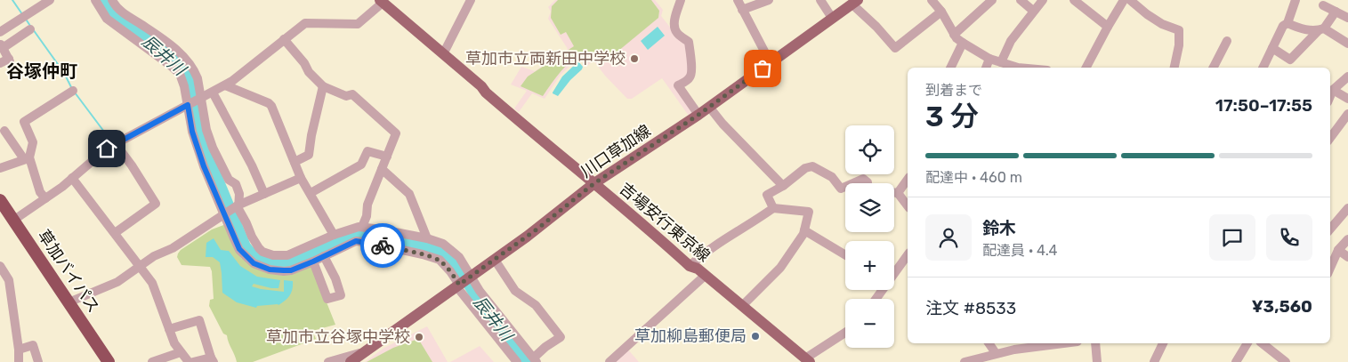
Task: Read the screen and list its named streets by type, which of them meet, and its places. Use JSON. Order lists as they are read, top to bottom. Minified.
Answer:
{"streets":{"highway":["草加バイパス"],"main road":["川口草加線","吉場安行東京線"]},"crossings":[["川口草加線","吉場安行東京線"]],"districts":["谷塚仲町"],"water":["辰井川"],"places":["草加市立両新田中学校","草加柳島郵便局","草加市立谷塚中学校"],"page":{"heading":["3 分","到着まで","17:50–17:55"],"panel":["鈴木","配達員 · 4.4","注文 #8533","¥3,560"],"map_buttons":["+","−"],"bar":"配達中 · 460 m"}}
